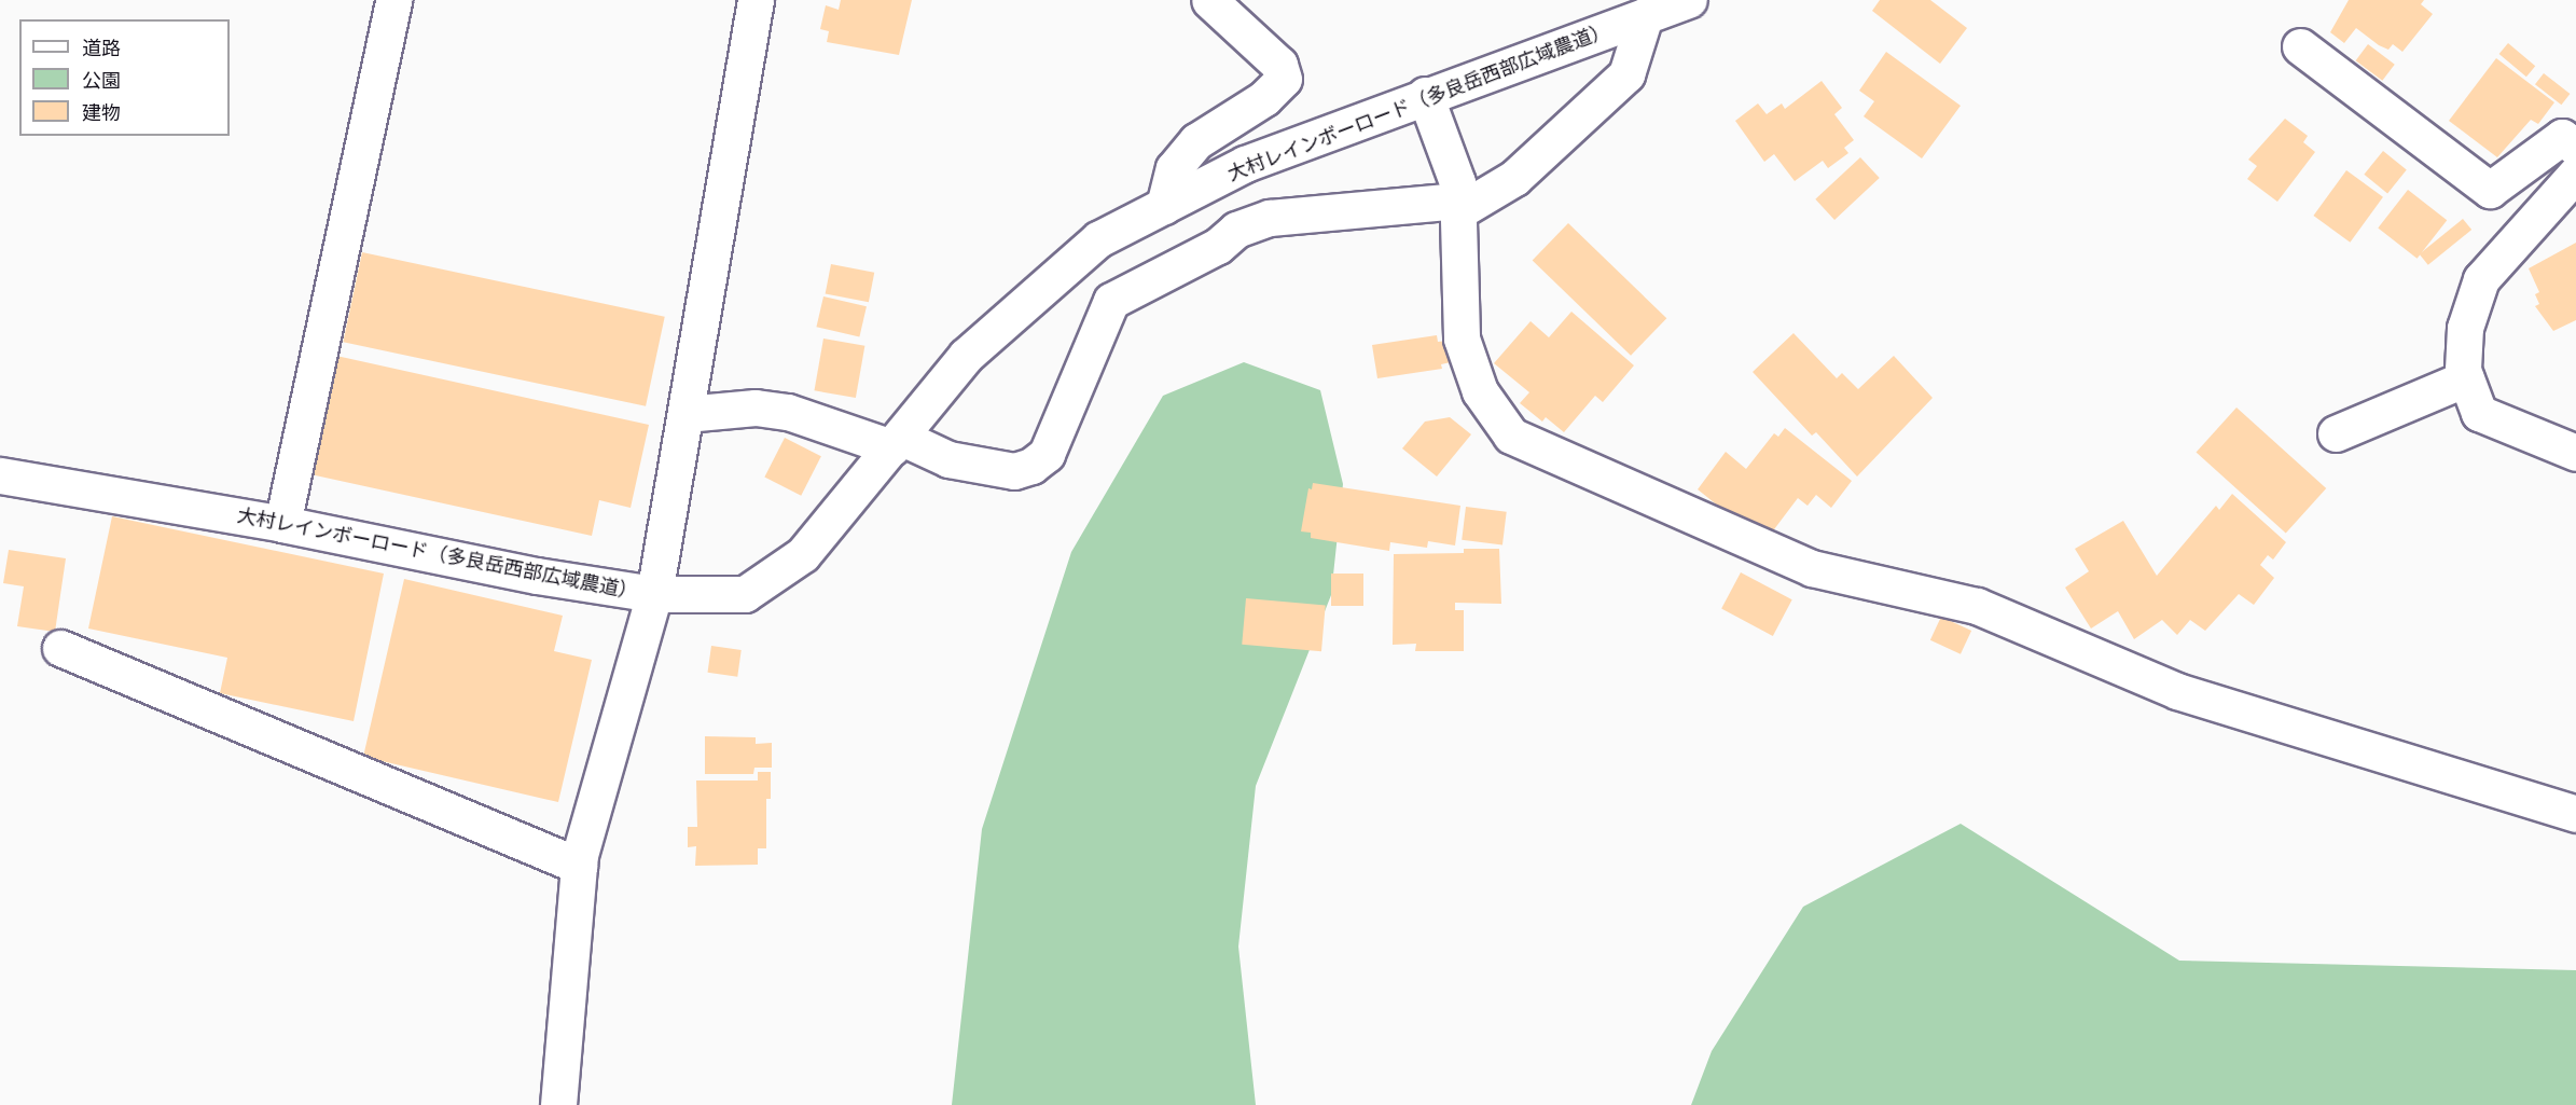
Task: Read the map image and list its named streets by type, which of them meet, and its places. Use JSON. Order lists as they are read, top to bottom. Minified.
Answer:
{"streets":{"street":["大村レインボーロード（多良岳西部広域農道）"]},"legend":["道路","公園","建物"]}
